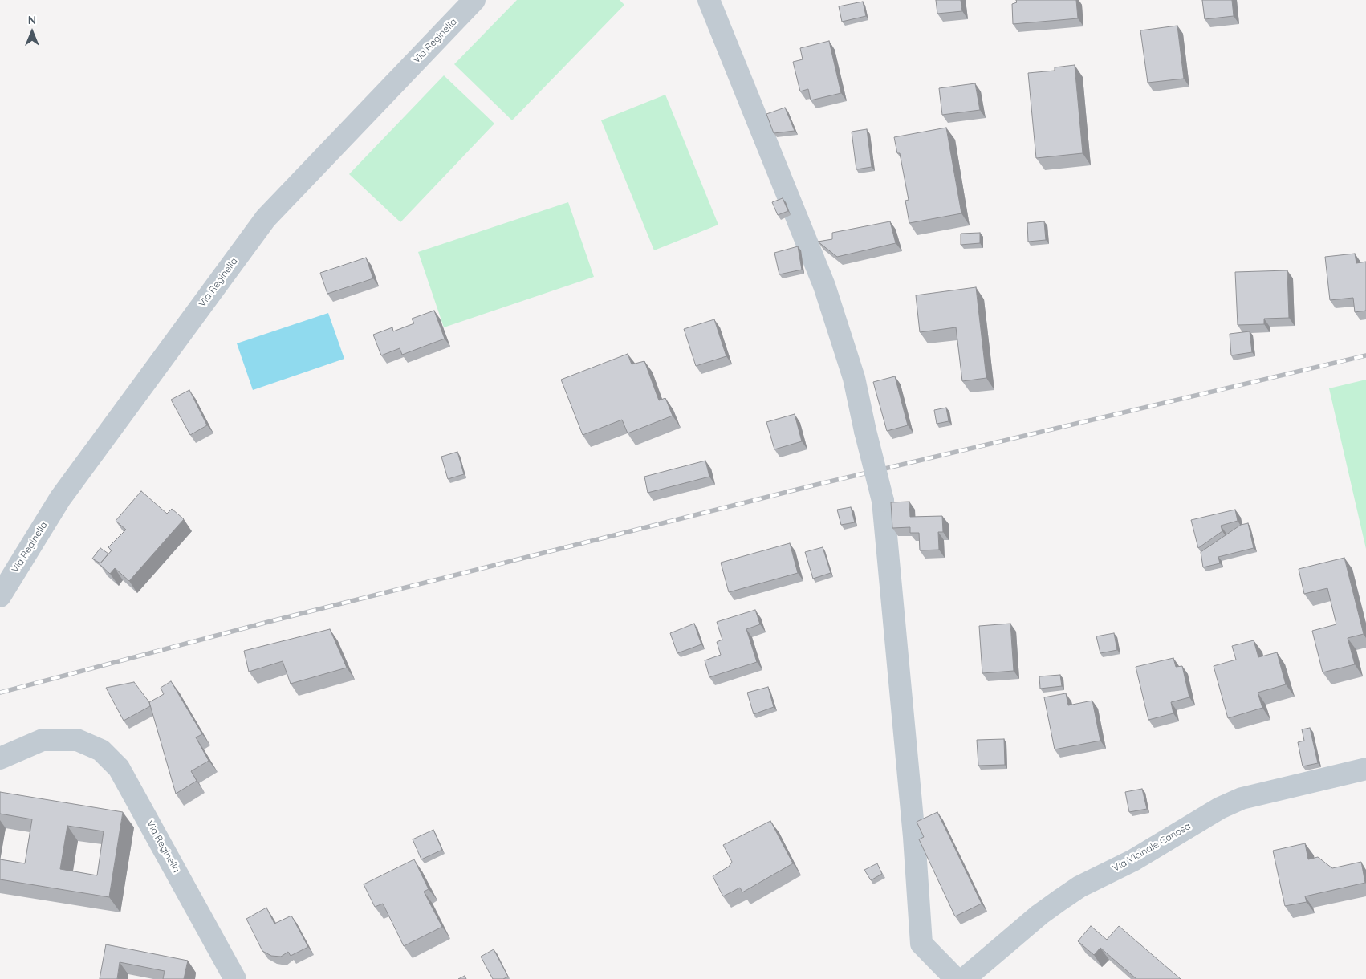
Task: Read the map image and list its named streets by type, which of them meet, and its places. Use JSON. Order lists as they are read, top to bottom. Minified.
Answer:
{"streets":{"street":["Via Reginella","Via Vicinale Canosa"]},"north":"top"}
